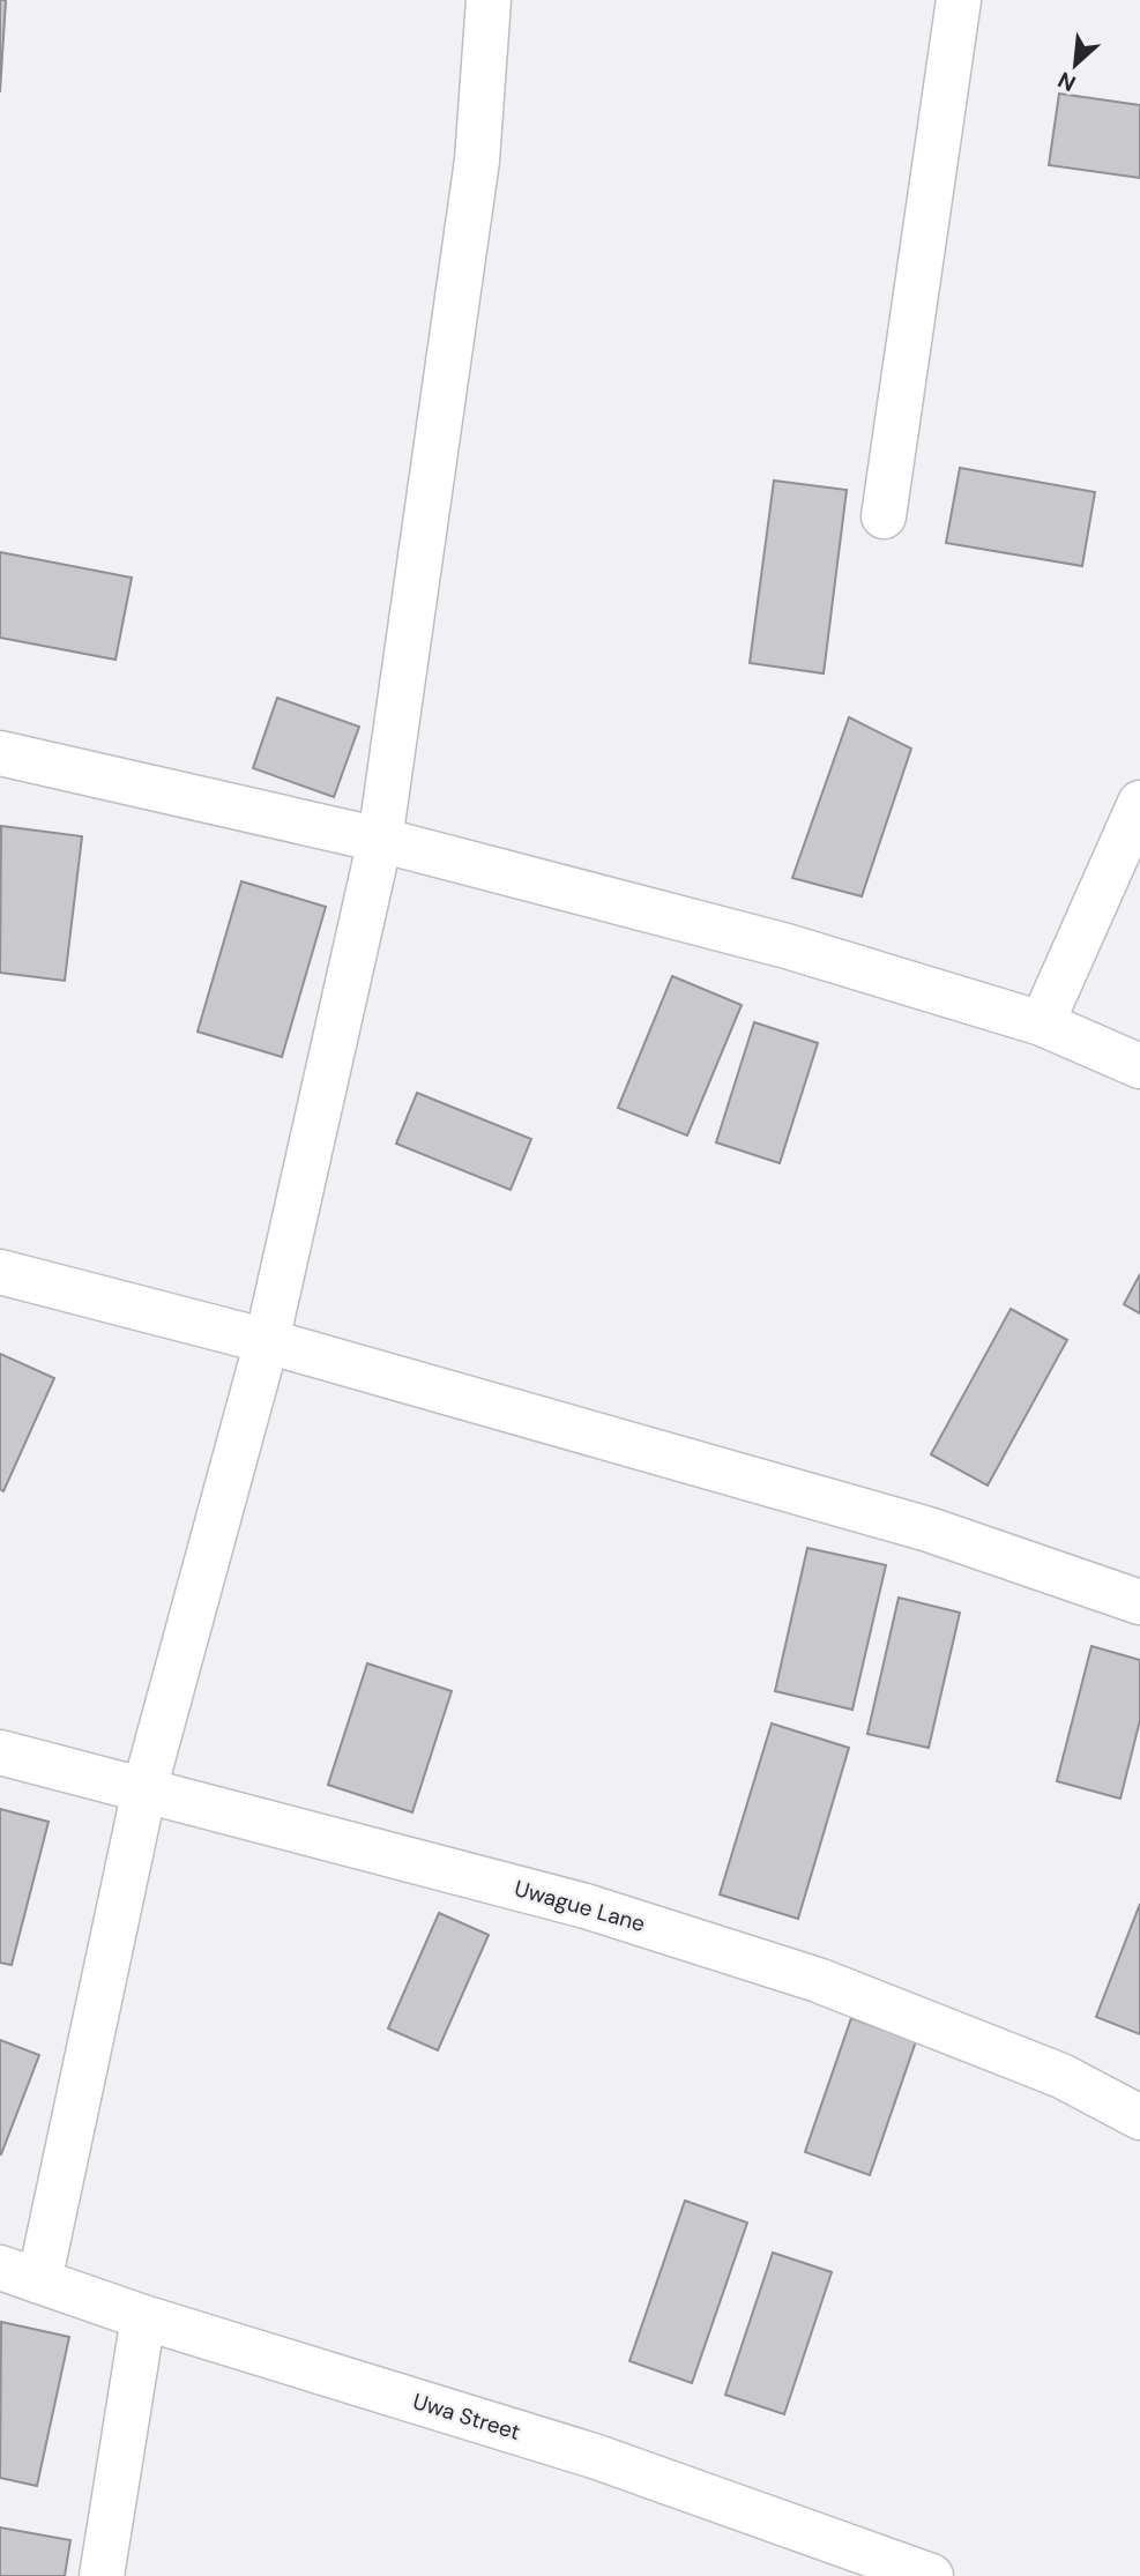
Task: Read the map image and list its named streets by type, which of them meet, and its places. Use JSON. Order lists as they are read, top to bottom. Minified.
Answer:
{"streets":{"street":["Uwague Lane","Uwa Street"]},"north":"bottom left"}
